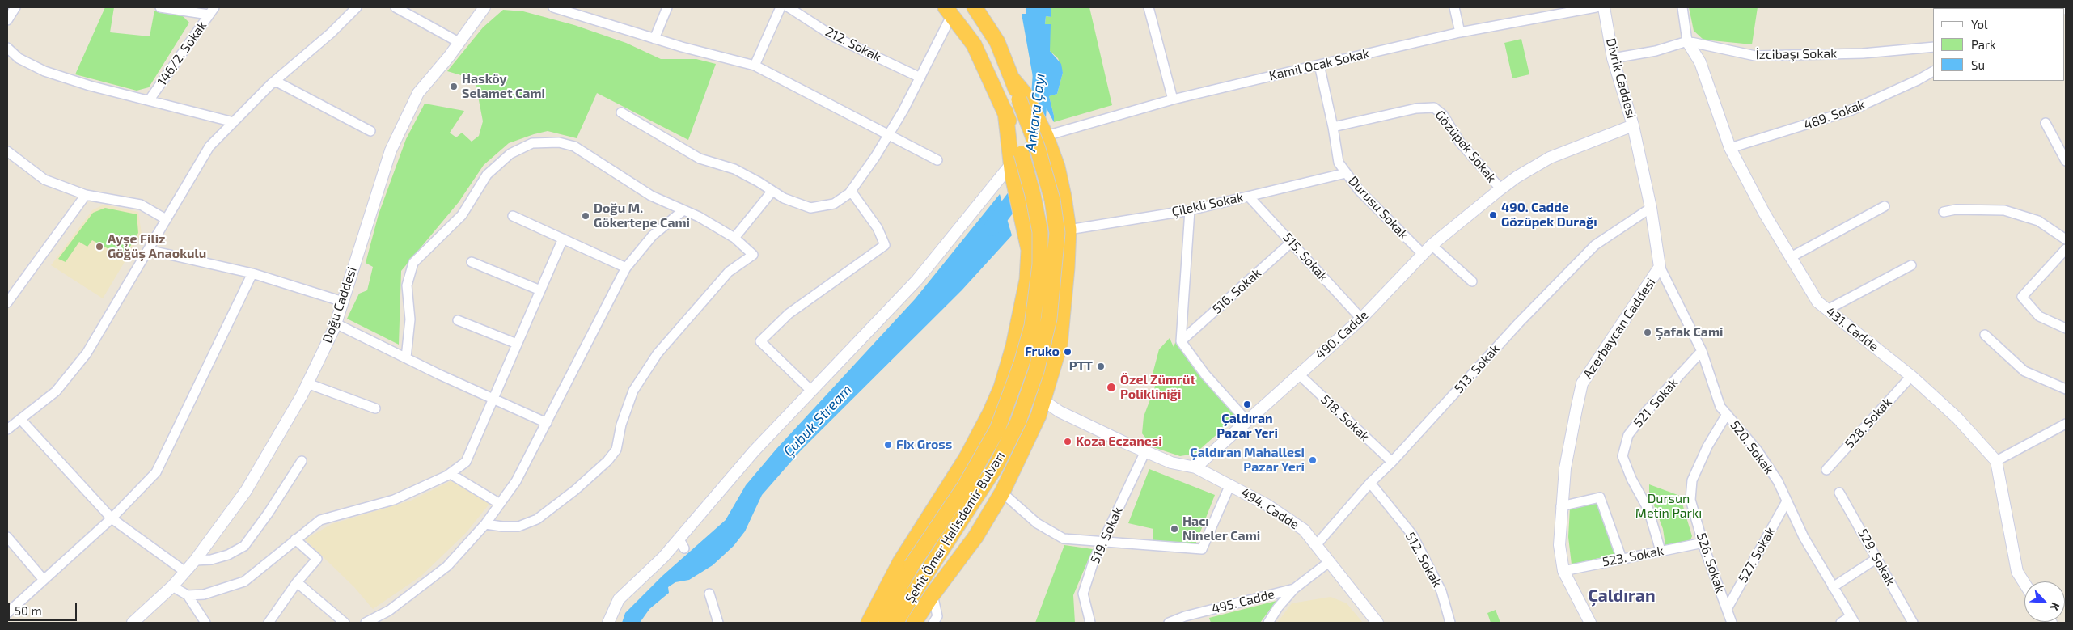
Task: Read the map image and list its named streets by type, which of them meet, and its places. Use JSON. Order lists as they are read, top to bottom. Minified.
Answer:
{"streets":{"highway":["Şehit Ömer Halisdemir Bulvarı"],"street":["212. Sokak","146/2. Sokak","İzcibaşı Sokak","Kamil Ocak Sokak","Divrik Caddesi","489. Sokak","Gözüpek Sokak","Çilekli Sokak","Durusu Sokak","515. Sokak","516. Sokak","Doğu Caddesi","Azerbaycan Caddesi","431. Cadde","490. Cadde","513. Sokak","521. Sokak","518. Sokak","528. Sokak","520. Sokak","494. Cadde","519. Sokak","527. Sokak","523. Sokak","529. Sokak","512. Sokak","526. Sokak","495. Cadde"]},"crossings":[["İzcibaşı Sokak","Divrik Caddesi"],["İzcibaşı Sokak","431. Cadde"],["Kamil Ocak Sokak","Durusu Sokak"],["Kamil Ocak Sokak","Şehit Ömer Halisdemir Bulvarı"],["Divrik Caddesi","Azerbaycan Caddesi"],["Divrik Caddesi","490. Cadde"],["489. Sokak","431. Cadde"],["Gözüpek Sokak","Durusu Sokak"],["Gözüpek Sokak","490. Cadde"],["Çilekli Sokak","Durusu Sokak"],["Çilekli Sokak","515. Sokak"],["Çilekli Sokak","Şehit Ömer Halisdemir Bulvarı"],["Durusu Sokak","490. Cadde"],["515. Sokak","516. Sokak"],["515. Sokak","490. Cadde"],["Azerbaycan Caddesi","490. Cadde"],["Azerbaycan Caddesi","513. Sokak"],["Azerbaycan Caddesi","520. Sokak"],["Azerbaycan Caddesi","523. Sokak"],["431. Cadde","528. Sokak"],["490. Cadde","518. Sokak"],["490. Cadde","494. Cadde"],["513. Sokak","518. Sokak"],["513. Sokak","494. Cadde"],["513. Sokak","512. Sokak"],["521. Sokak","520. Sokak"],["521. Sokak","523. Sokak"],["520. Sokak","527. Sokak"],["520. Sokak","526. Sokak"],["527. Sokak","526. Sokak"],["523. Sokak","526. Sokak"]],"districts":["Çaldıran"],"water":["Ankara Çayı","Çubuk Stream"],"parks":["Dursun Metin Parkı"],"places":["Hasköy Selamet Cami","490. Cadde Gözüpek Durağı","Doğu M. Gökertepe Cami","Ayşe Filiz Göğüş Anaokulu","Şafak Cami","Fruko","PTT","Özel Zümrüt Polikliniği","Çaldıran Pazar Yeri","Koza Eczanesi","Fix Gross","Çaldıran Mahallesi Pazar Yeri","Hacı Nineler Cami"],"legend":["Yol","Park","Su"],"scale_bar":"50 m","north":"bottom right"}
